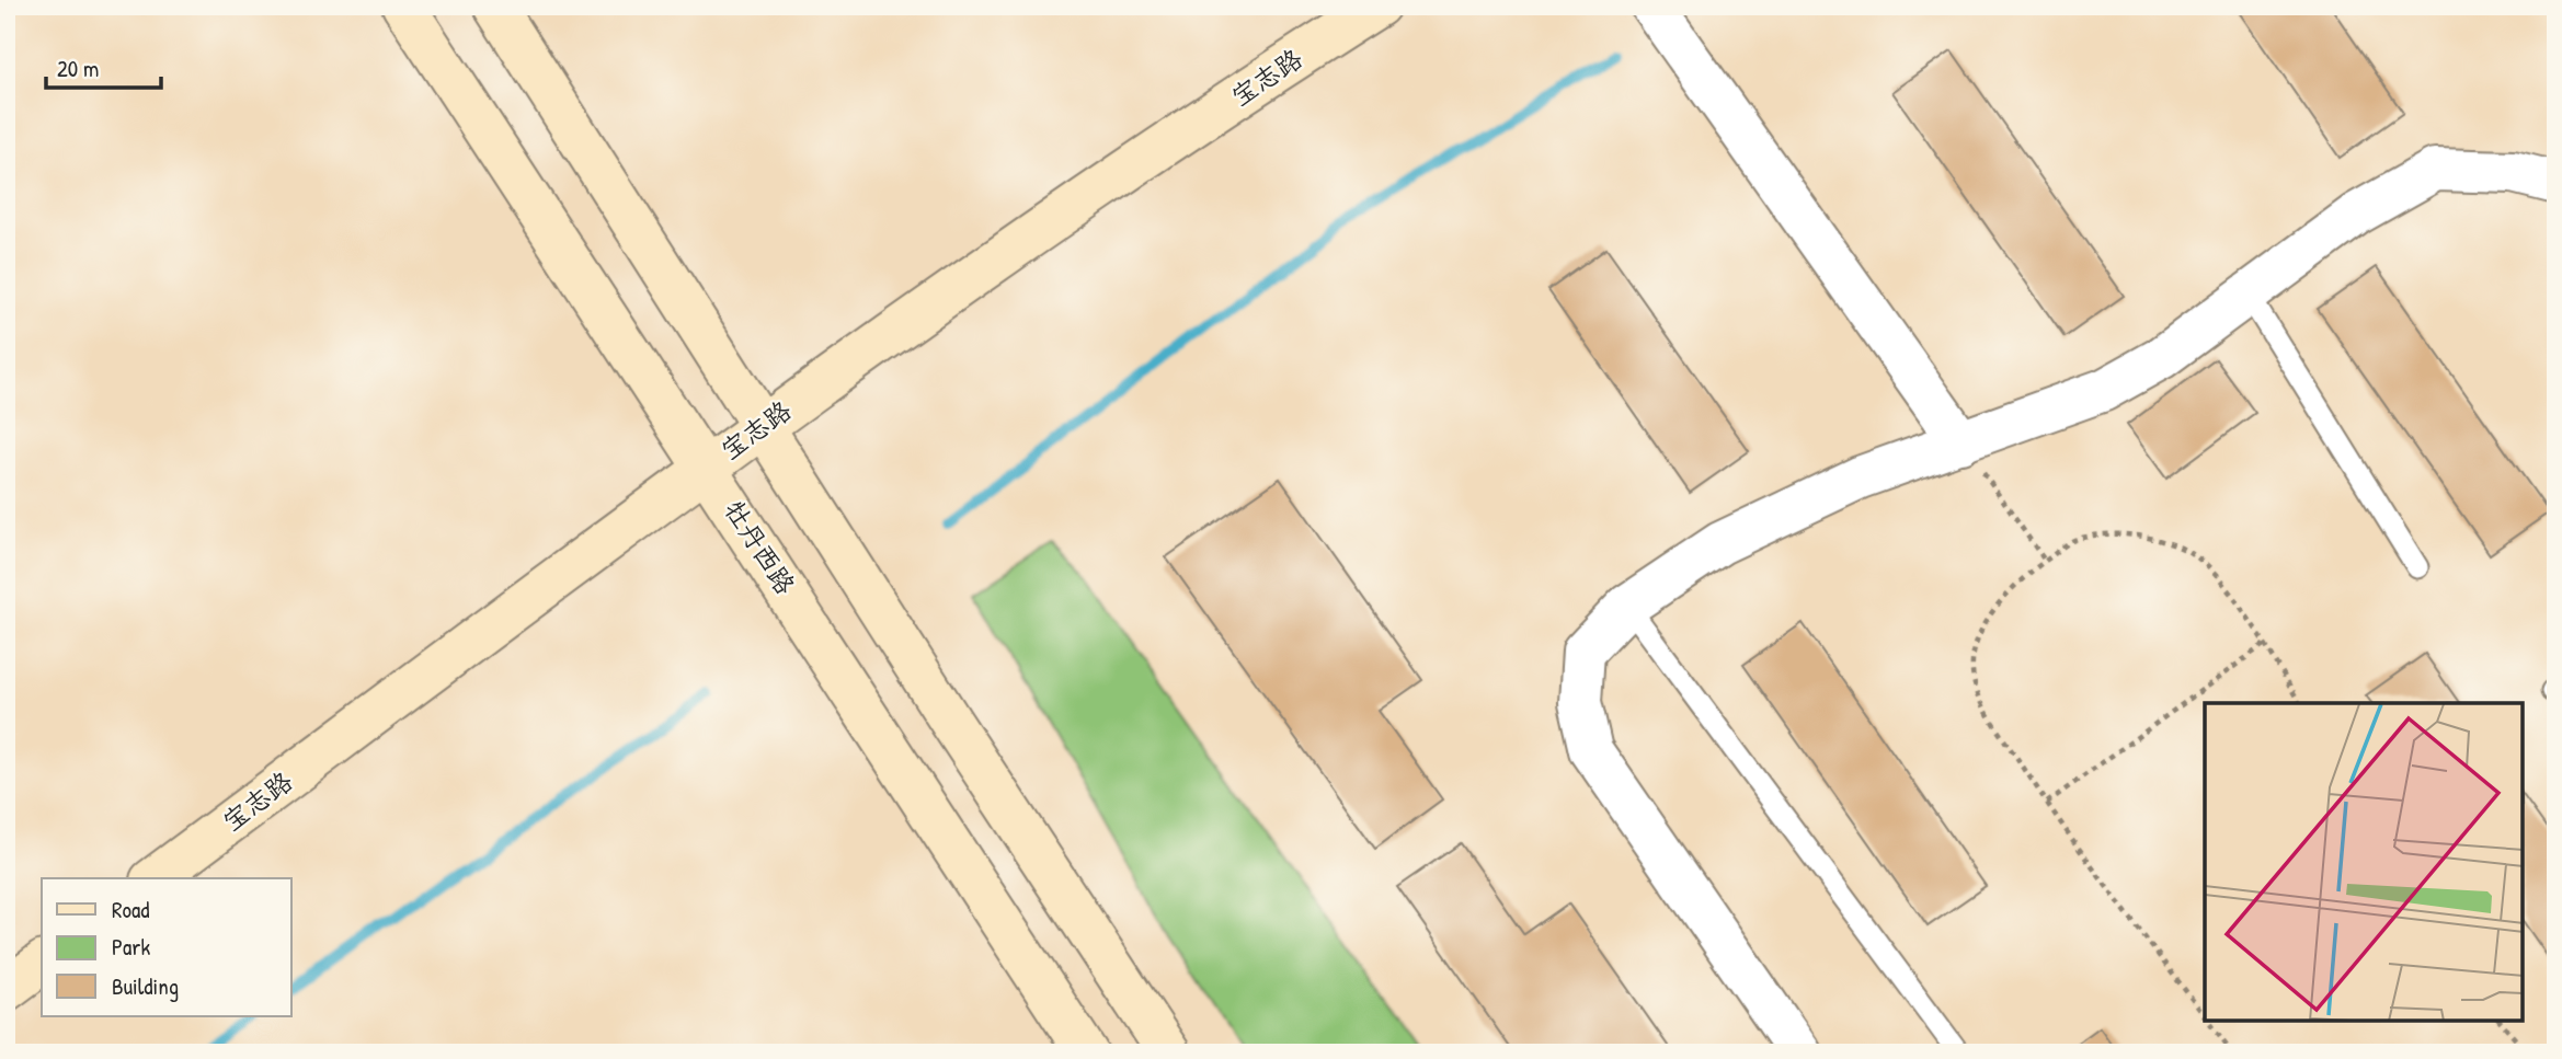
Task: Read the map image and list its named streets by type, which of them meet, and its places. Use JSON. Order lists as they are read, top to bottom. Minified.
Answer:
{"streets":{"street":["宝志路","牡丹西路"]},"crossings":[["宝志路","牡丹西路"]],"legend":["Road","Park","Building"],"scale_bar":"20 m"}
